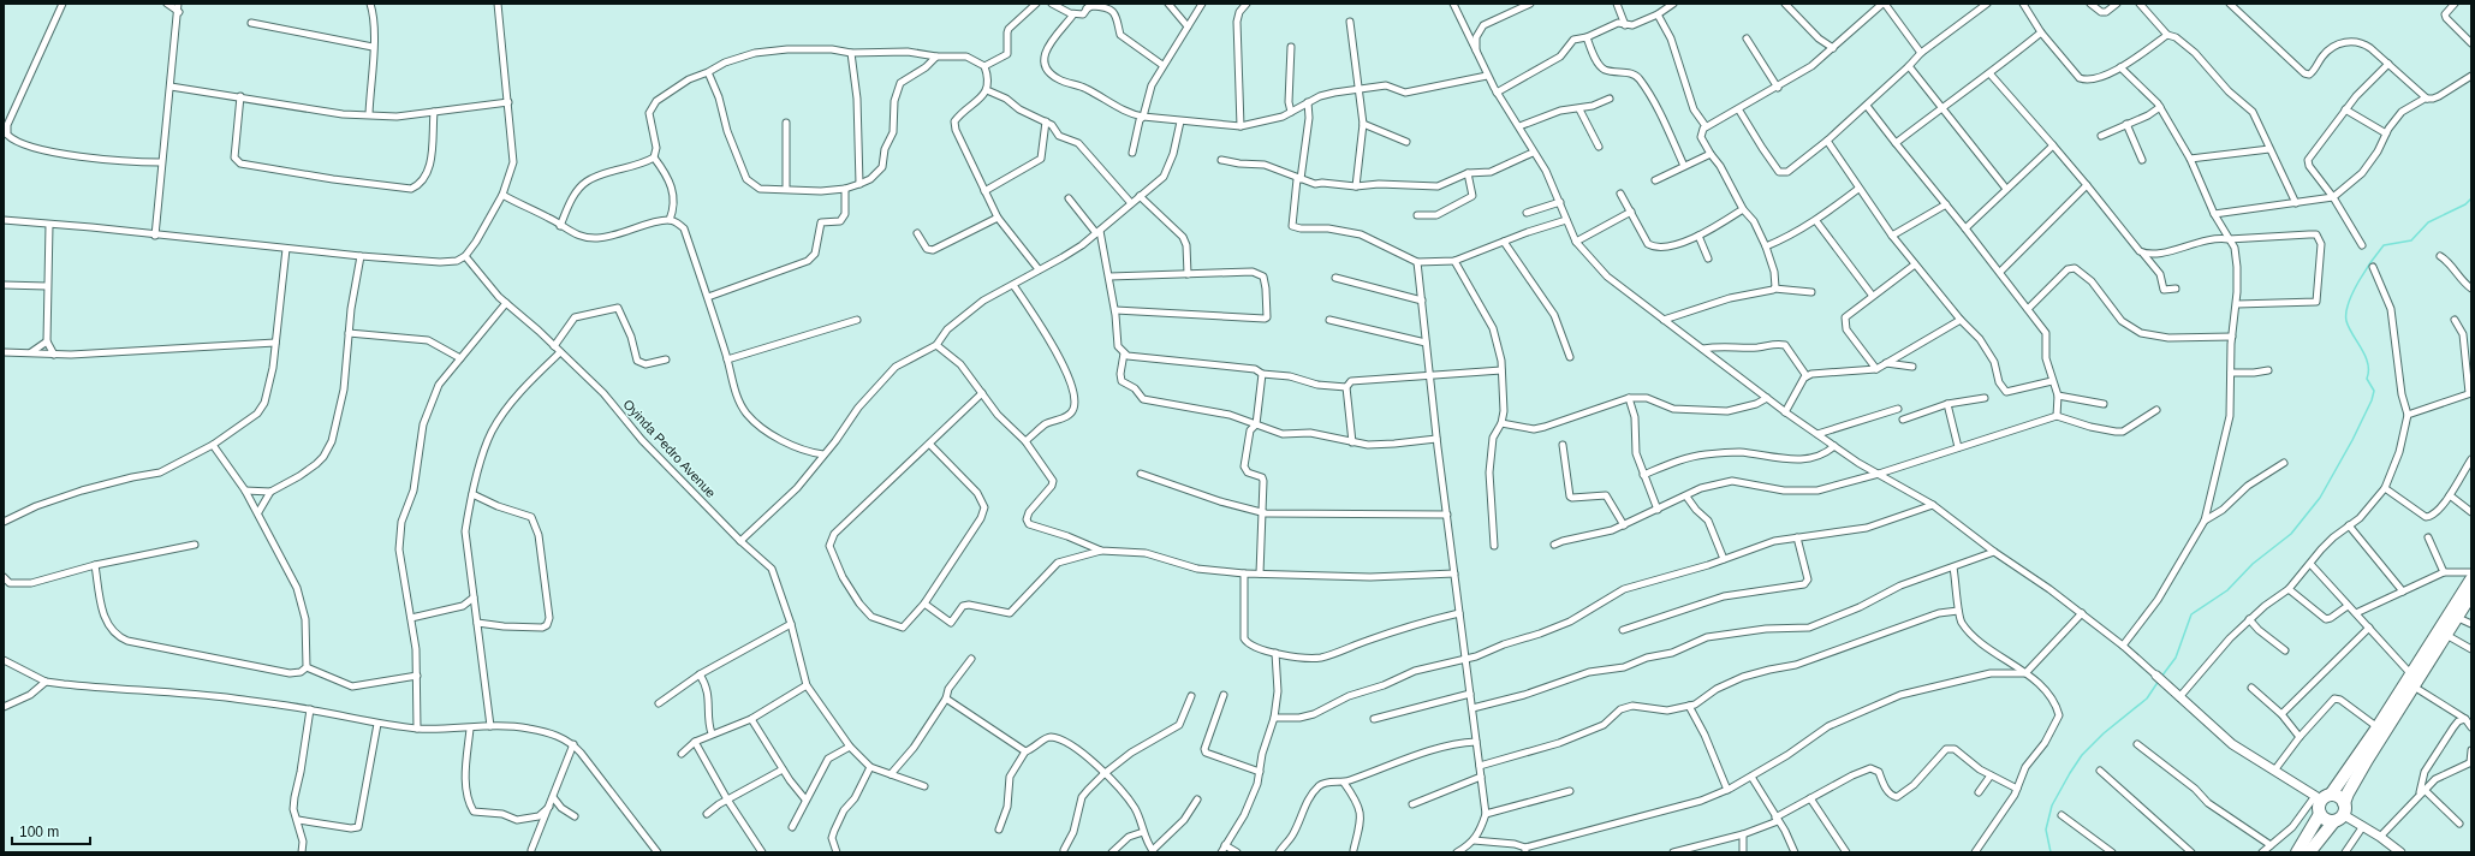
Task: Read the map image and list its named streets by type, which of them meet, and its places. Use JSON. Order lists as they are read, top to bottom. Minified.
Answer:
{"streets":{"street":["Oyinda Pedro Avenue"]},"scale_bar":"100 m"}
